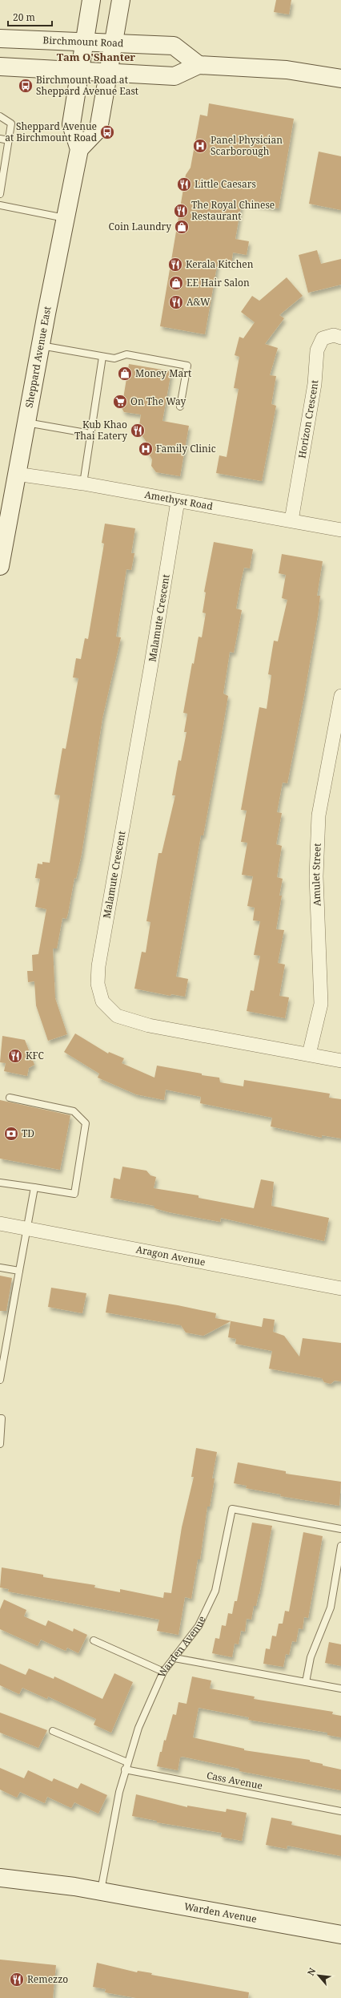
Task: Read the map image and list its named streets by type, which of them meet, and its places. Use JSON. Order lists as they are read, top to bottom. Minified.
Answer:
{"streets":{"main road":["Birchmount Road","Sheppard Avenue East","Warden Avenue"],"street":["Horizon Crescent","Amethyst Road","Malamute Crescent","Amulet Street","Aragon Avenue"],"lane":["Cass Avenue"]},"crossings":[["Birchmount Road","Sheppard Avenue East"],["Sheppard Avenue East","Amethyst Road"],["Horizon Crescent","Amethyst Road"],["Amethyst Road","Malamute Crescent"],["Malamute Crescent","Amulet Street"],["Warden Avenue","Cass Avenue"]],"districts":["Tam O'Shanter"],"places":{"bus stop":["Birchmount Road at Sheppard Avenue East","Sheppard Avenue at Birchmount Road"],"hospital":["Panel Physician Scarborough","Family Clinic"],"restaurant":["Little Caesars","The Royal Chinese Restaurant","Kerala Kitchen","A&W","Kub Khao Thai Eatery","KFC","Remezzo"],"shop":["Coin Laundry","EE Hair Salon","Money Mart"],"supermarket":["On The Way"],"bank":["TD"]},"scale_bar":"20 m","north":"top left"}
